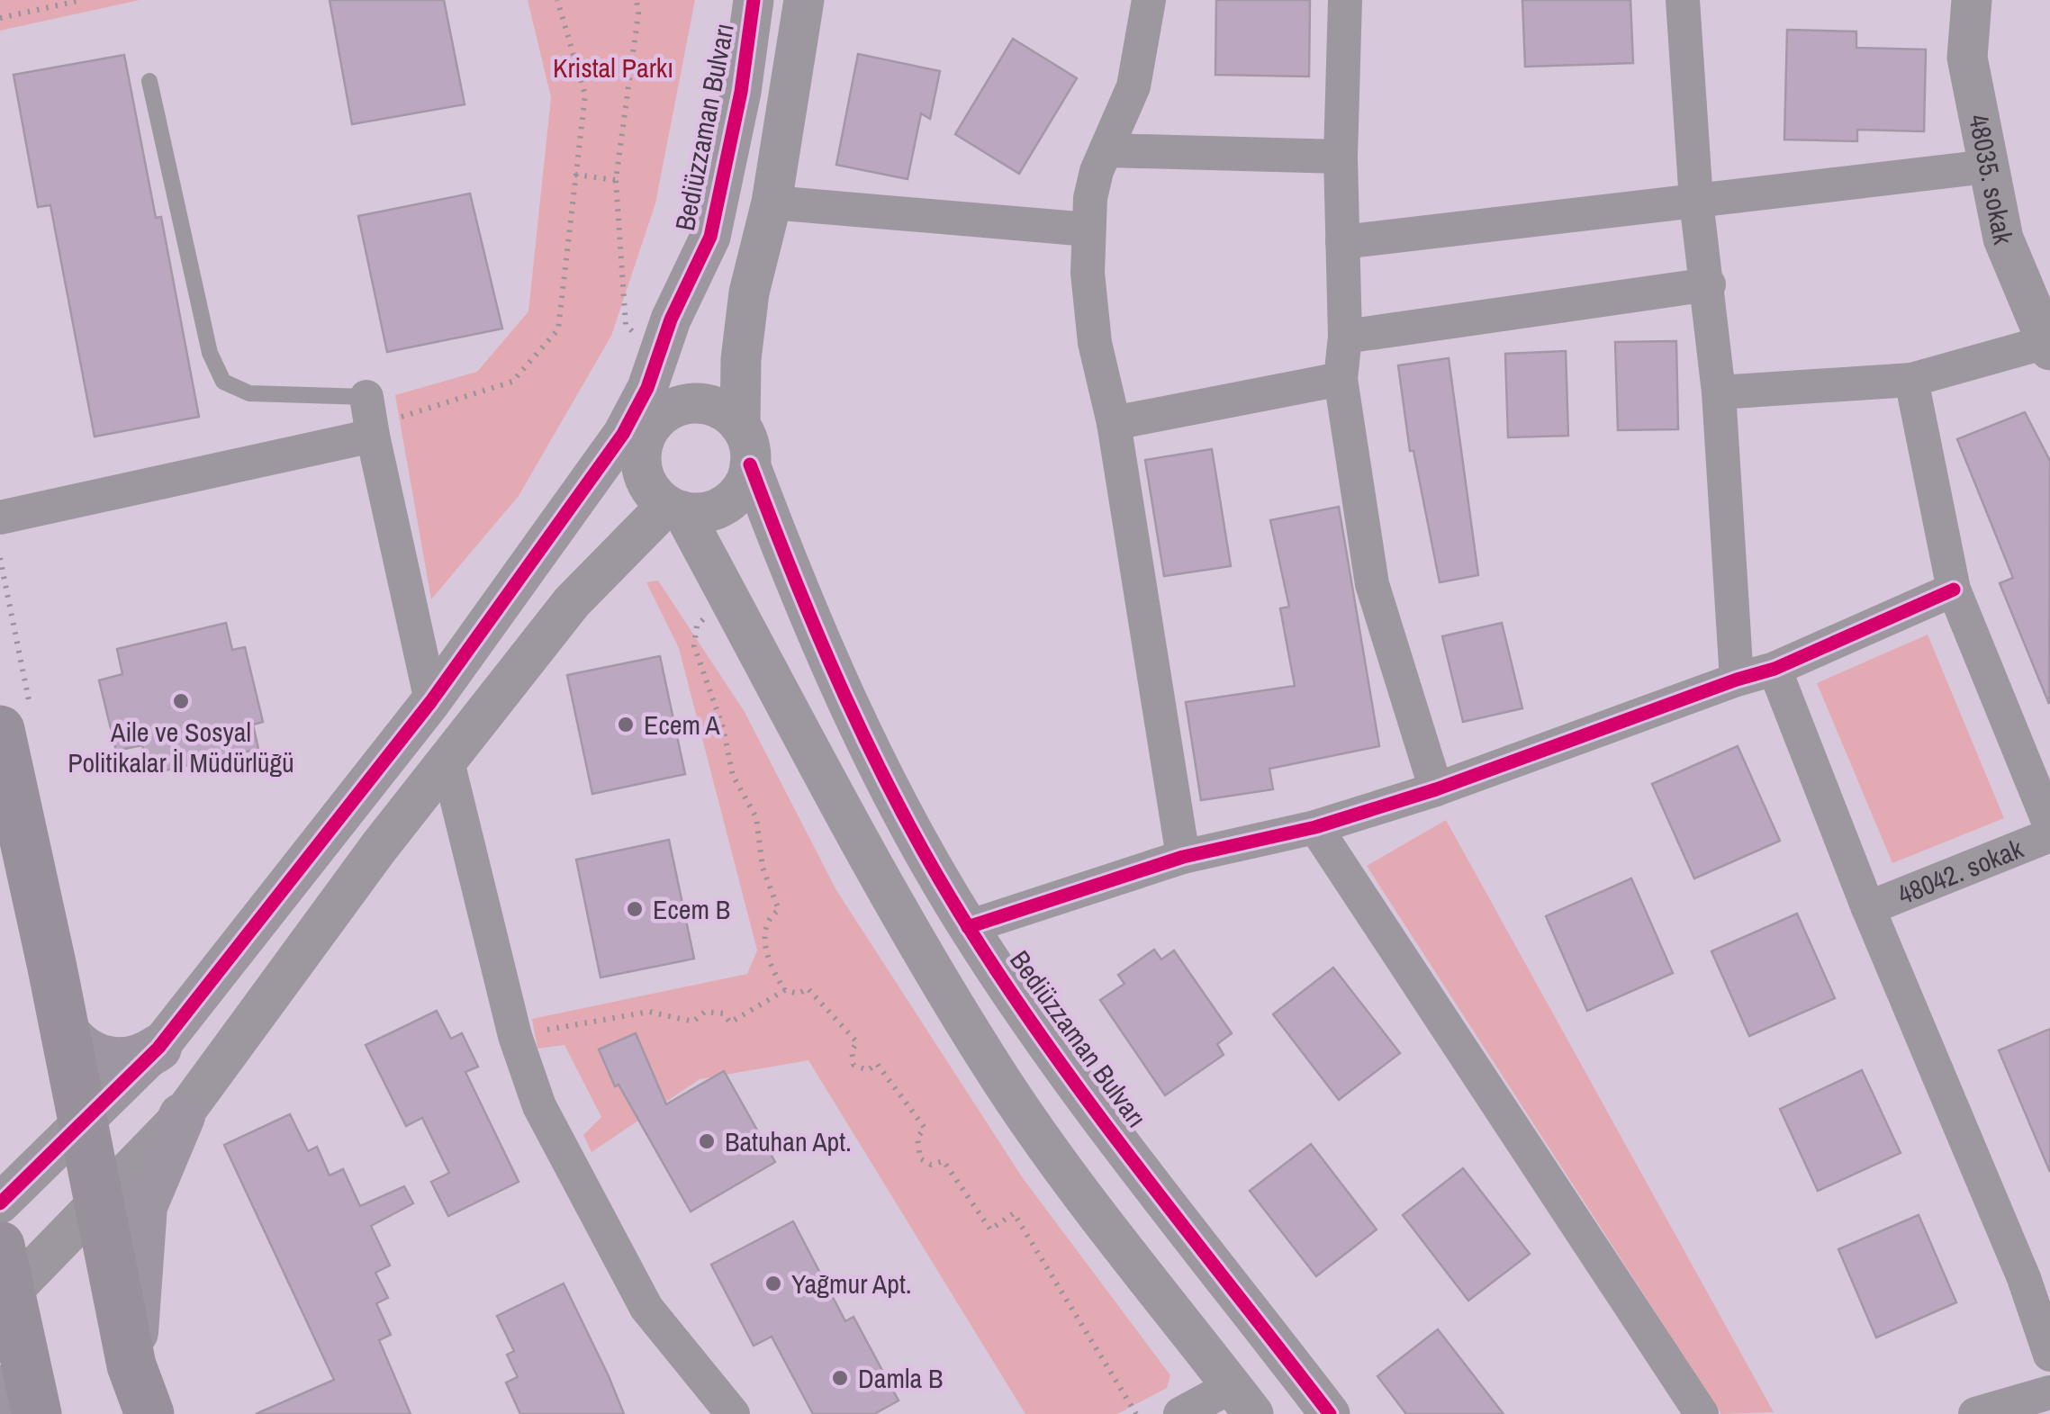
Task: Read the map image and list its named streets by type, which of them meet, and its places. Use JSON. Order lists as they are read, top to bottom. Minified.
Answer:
{"streets":{"street":["Bediüzzaman Bulvarı","48035. sokak","48042. sokak"]},"parks":["Kristal Parkı"],"places":["Aile ve Sosyal Politikalar İl Müdürlüğü","Ecem A","Ecem B","Batuhan Apt.","Yağmur Apt.","Damla B"]}
